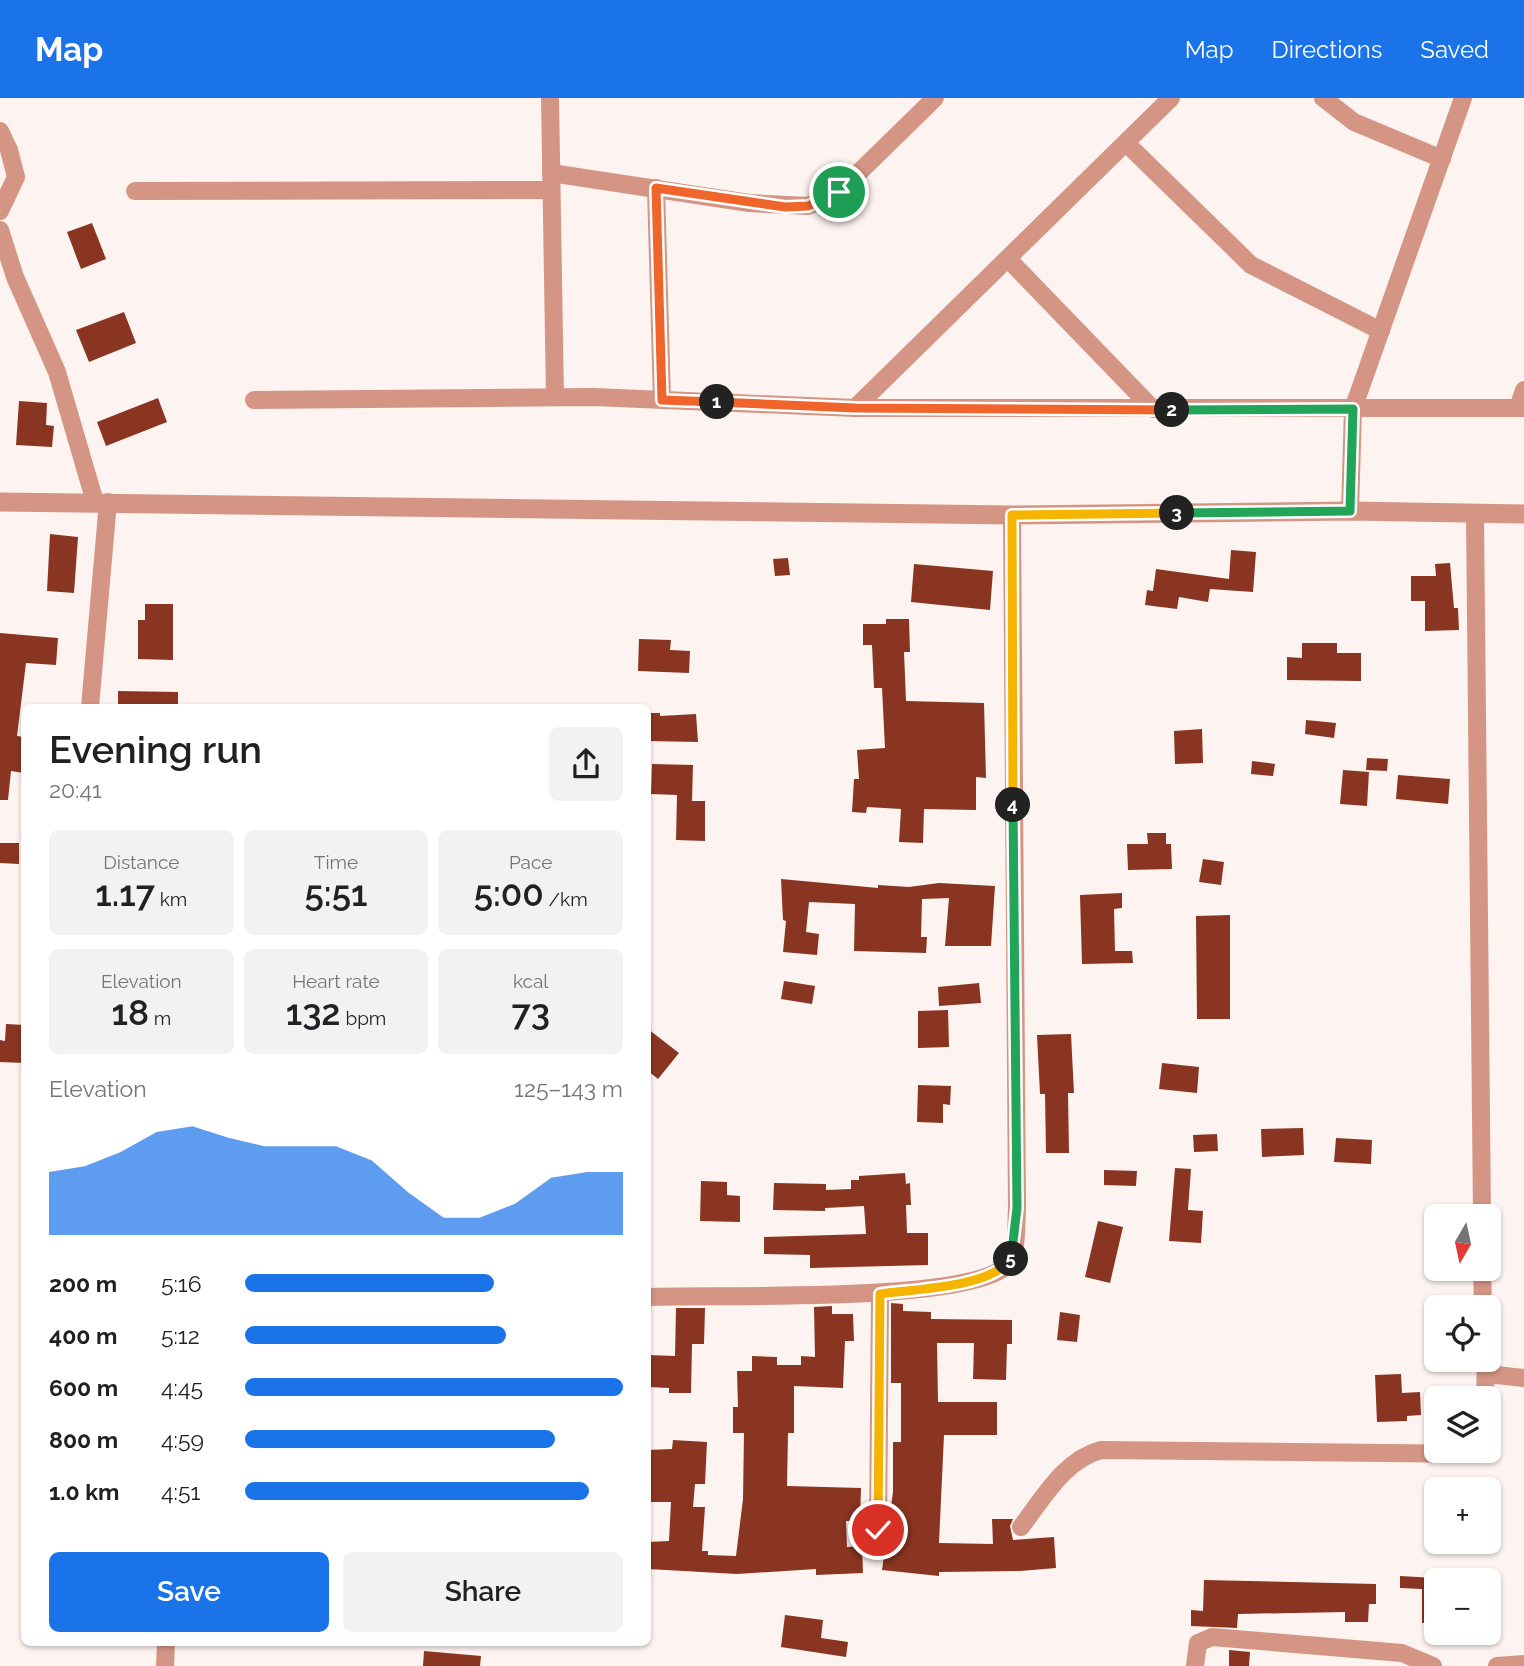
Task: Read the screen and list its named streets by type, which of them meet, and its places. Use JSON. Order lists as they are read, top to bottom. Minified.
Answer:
{"north":"bottom","page":{"header":"Map","nav":["Map","Directions","Saved"],"pins":["1","2","3","4","5"],"heading":["Evening run","20:41"],"stats":[["Distance","1.17 km"],["Time","5:51"],["Pace","5:00 /km"],["Elevation","18 m"],["Heart rate","132 bpm"],["kcal","73"]],"chart":["Elevation","125–143 m"],"map_buttons":["+","−"],"list":[{"name":"200 m","note":"5:16"},{"name":"400 m","note":"5:12"},{"name":"600 m","note":"4:45"},{"name":"800 m","note":"4:59"},{"name":"1.0 km","note":"4:51"}],"buttons":["Save","Share"]}}
